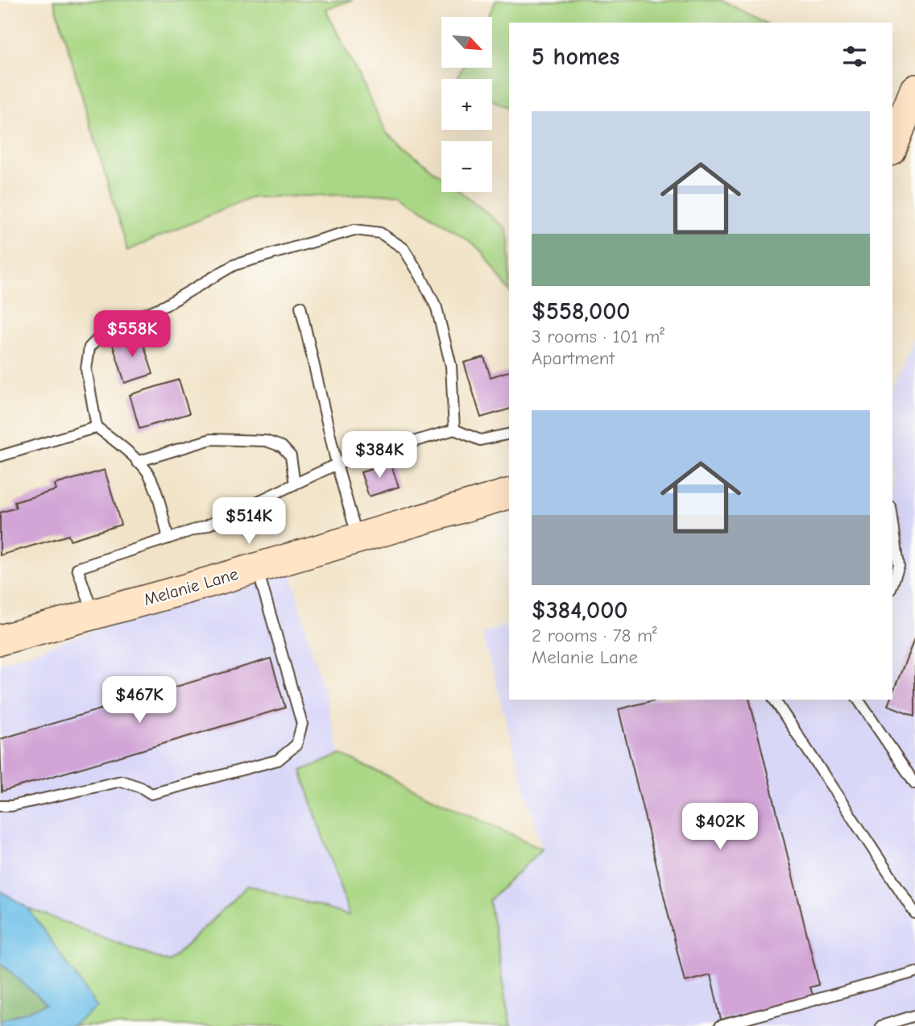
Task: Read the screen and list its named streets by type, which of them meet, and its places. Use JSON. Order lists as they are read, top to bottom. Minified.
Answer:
{"streets":{"street":["Melanie Lane"]},"north":"bottom right","page":{"map_buttons":["+","−"],"heading":"5 homes","list":[{"name":"$558,000","note":"3 rooms · 101 m² · Apartment"},{"name":"$384,000","note":"2 rooms · 78 m² · Melanie Lane"}],"price":["$558K","$384K","$514K","$467K","$402K"]}}
